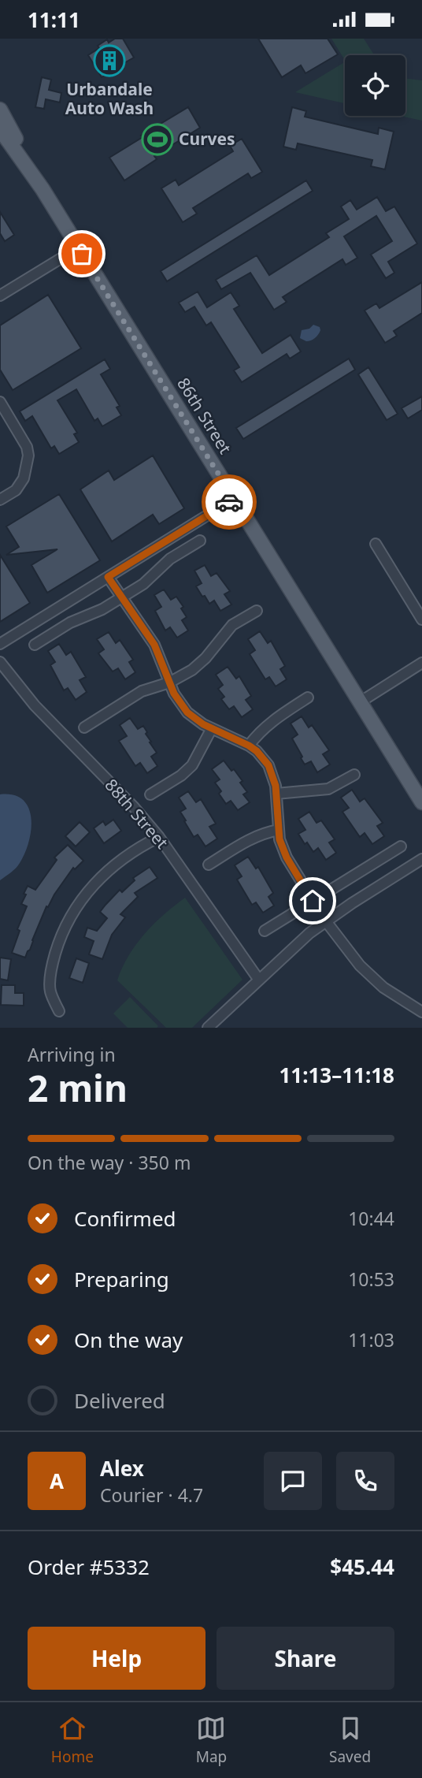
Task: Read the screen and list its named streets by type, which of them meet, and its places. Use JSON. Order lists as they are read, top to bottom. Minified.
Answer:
{"streets":{"main road":["86th Street"],"street":["88th Street"]},"places":{"building":["Urbandale Auto Wash"],"sports":["Curves"]},"page":{"status":"11:11","heading":["2 min","Arriving in","11:13–11:18"],"panel":["Alex","Courier · 4.7","Order #5332","$45.44"],"bar":"On the way · 350 m","list":[["Confirmed","10:44"],["Preparing","10:53"],["On the way","11:03"],"Delivered"],"round":"A","buttons":["Help","Share"],"tabs":["Home","Map","Saved"]}}
